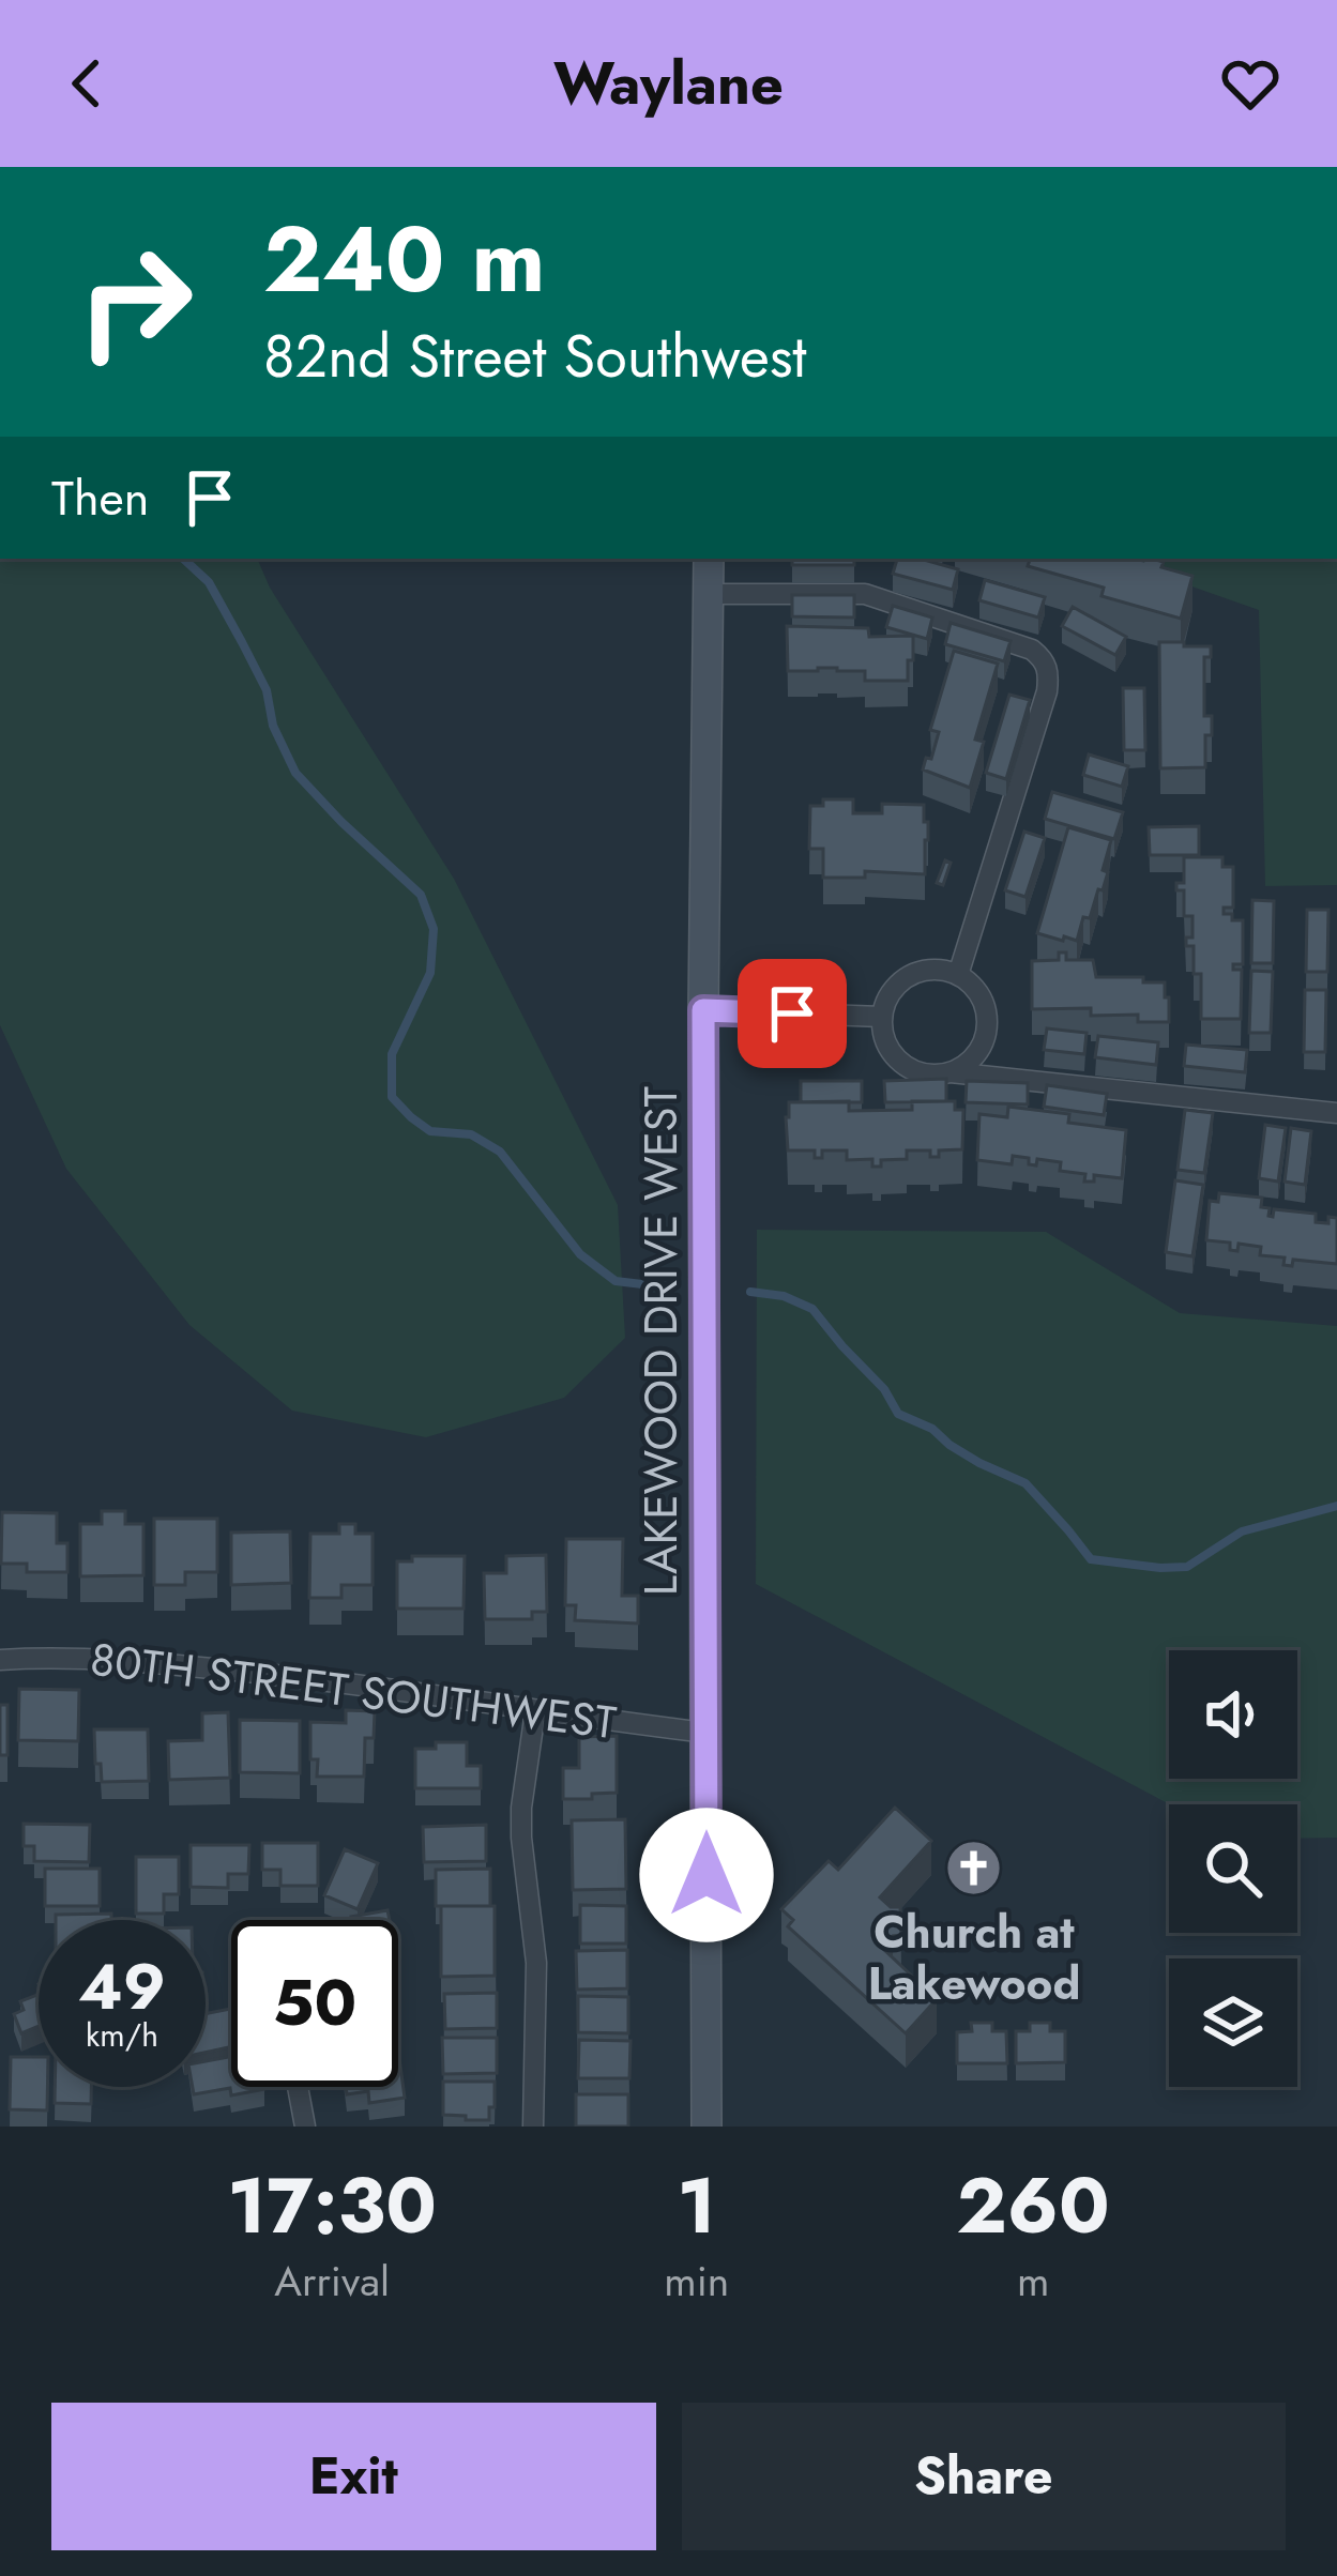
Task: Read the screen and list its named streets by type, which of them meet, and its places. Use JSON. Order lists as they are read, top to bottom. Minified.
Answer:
{"streets":{"main road":["LAKEWOOD DRIVE WEST"],"street":["80TH STREET SOUTHWEST"]},"crossings":[["LAKEWOOD DRIVE WEST","80TH STREET SOUTHWEST"]],"places":{"church":["Church at Lakewood"]},"page":{"header":"Waylane","turn":["240 m","82nd Street Southwest"],"then":"Then","speed":"49 km/h","limit":"50","eta":["17:30","Arrival","1","min","260","m"],"buttons":["Exit","Share"]}}
